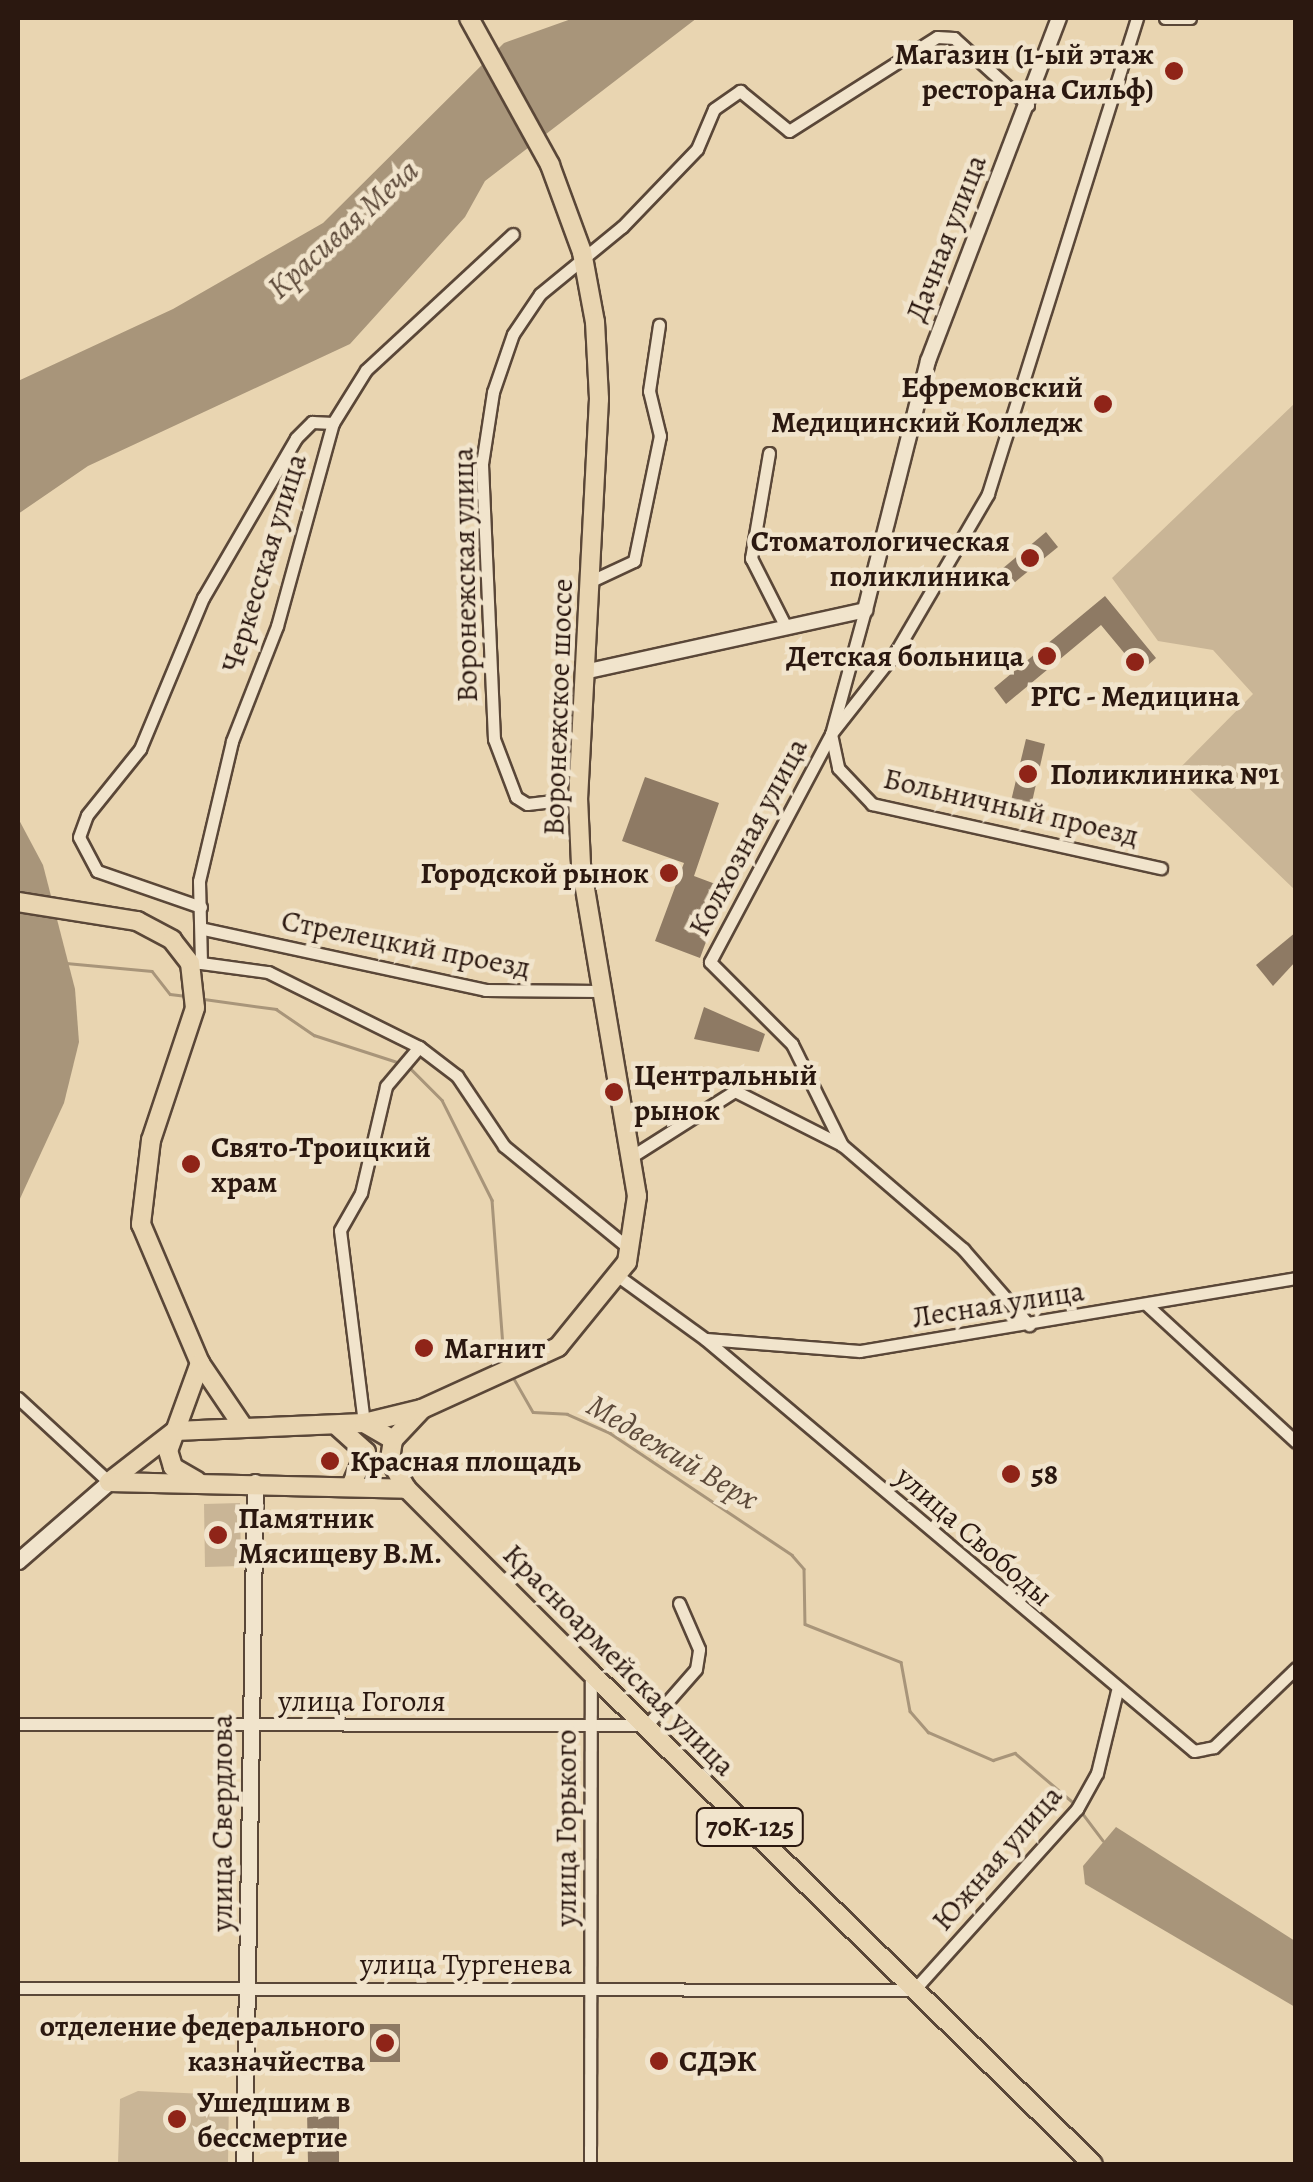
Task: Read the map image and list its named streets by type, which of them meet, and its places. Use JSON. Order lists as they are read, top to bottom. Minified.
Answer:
{"streets":{"main road":["Воронежское шоссе","Красноармейская улица","улица Свердлова","70К-125"],"street":["Дачная улица","Черкесская улица","Воронежская улица","Больничный проезд","Колхозная улица","Стрелецкий проезд","Лесная улица","улица Свободы","улица Гоголя","улица Горького","Южная улица","улица Тургенева"]},"crossings":[["Дачная улица","Колхозная улица"],["Черкесская улица","Стрелецкий проезд"],["Воронежская улица","Воронежское шоссе"],["Воронежское шоссе","Стрелецкий проезд"],["Воронежское шоссе","улица Свободы"],["Больничный проезд","Колхозная улица"],["Колхозная улица","Лесная улица"],["Лесная улица","улица Свободы"],["улица Свободы","Южная улица"],["Красноармейская улица","улица Гоголя"],["Красноармейская улица","улица Горького"],["Красноармейская улица","Южная улица"],["Красноармейская улица","улица Тургенева"],["улица Гоголя","улица Свердлова"],["улица Гоголя","улица Горького"],["улица Свердлова","улица Тургенева"],["улица Горького","улица Тургенева"],["Южная улица","улица Тургенева"]],"water":["Красивая Меча","Медвежий Верх"],"places":["Магазин (1-ый этаж ресторана Сильф)","Ефремовский Медицинский Колледж","Стоматологическая поликлиника","Детская больница","РГС - Медицина","Поликлиника №1","Городской рынок","Центральный рынок","Свято-Троицкий храм","Магнит","Красная площадь","58","Памятник Мясищеву В.М.","отделение федерального казначйества","СДЭК","Ушедшим в бессмертие"]}
